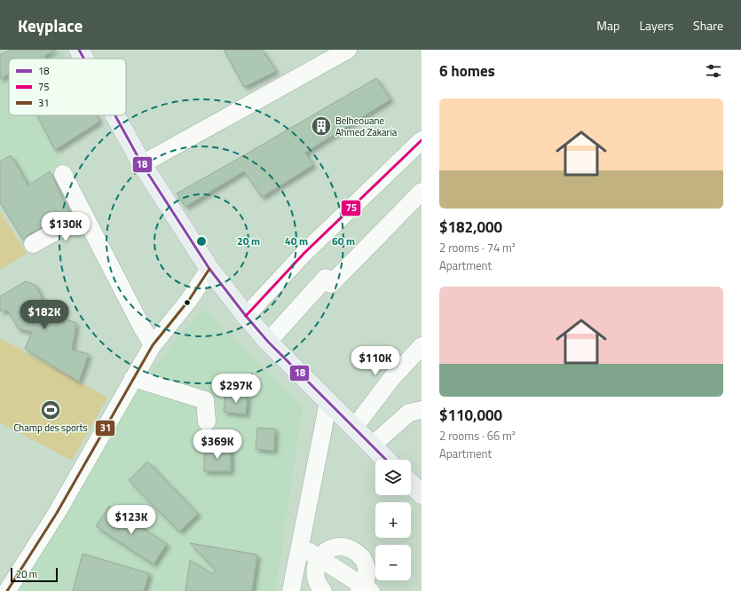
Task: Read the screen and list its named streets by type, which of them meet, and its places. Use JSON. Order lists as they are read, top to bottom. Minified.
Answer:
{"places":{"building":["Belheouane Ahmed Zakaria"],"sports":["Champ des sports"]},"lines":["transit line 18","transit line 75","transit line 31"],"legend":["18","75","31"],"scale_bar":"20 m","page":{"header":"Keyplace","nav":["Map","Layers","Share"],"heading":"6 homes","list":[{"name":"$182,000","note":"2 rooms · 74 m² · Apartment"},{"name":"$110,000","note":"2 rooms · 66 m² · Apartment"}],"price":["$130K","$182K","$110K","$297K","$369K","$123K"],"map_buttons":["+","−"],"scale":"20 m"},"rings":["20 m","40 m","60 m"]}
